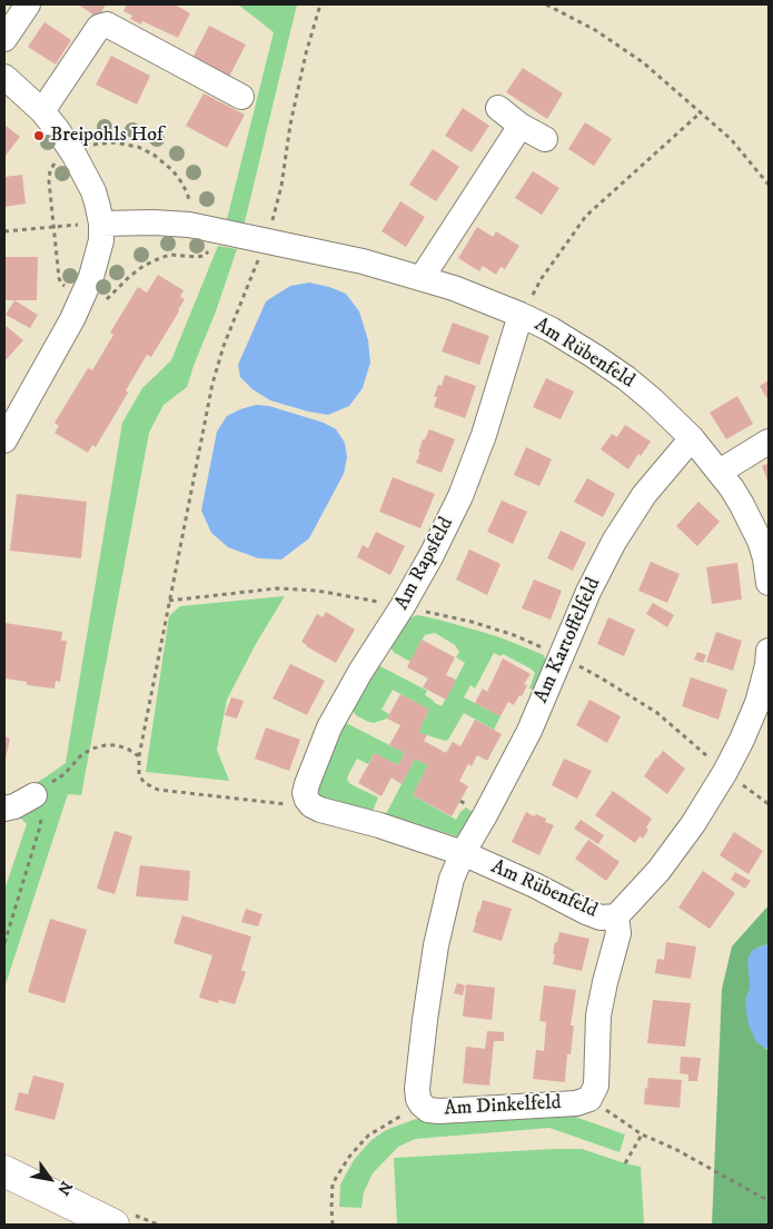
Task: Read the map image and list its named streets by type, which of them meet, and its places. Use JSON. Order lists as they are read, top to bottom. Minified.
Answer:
{"streets":{"street":["Am Rübenfeld","Am Rapsfeld","Am Kartoffelfeld","Am Dinkelfeld"]},"crossings":[["Am Rübenfeld","Am Rapsfeld"],["Am Rübenfeld","Am Kartoffelfeld"],["Am Rübenfeld","Am Dinkelfeld"],["Am Kartoffelfeld","Am Dinkelfeld"]],"places":["Breipohls Hof"],"north":"bottom right"}
